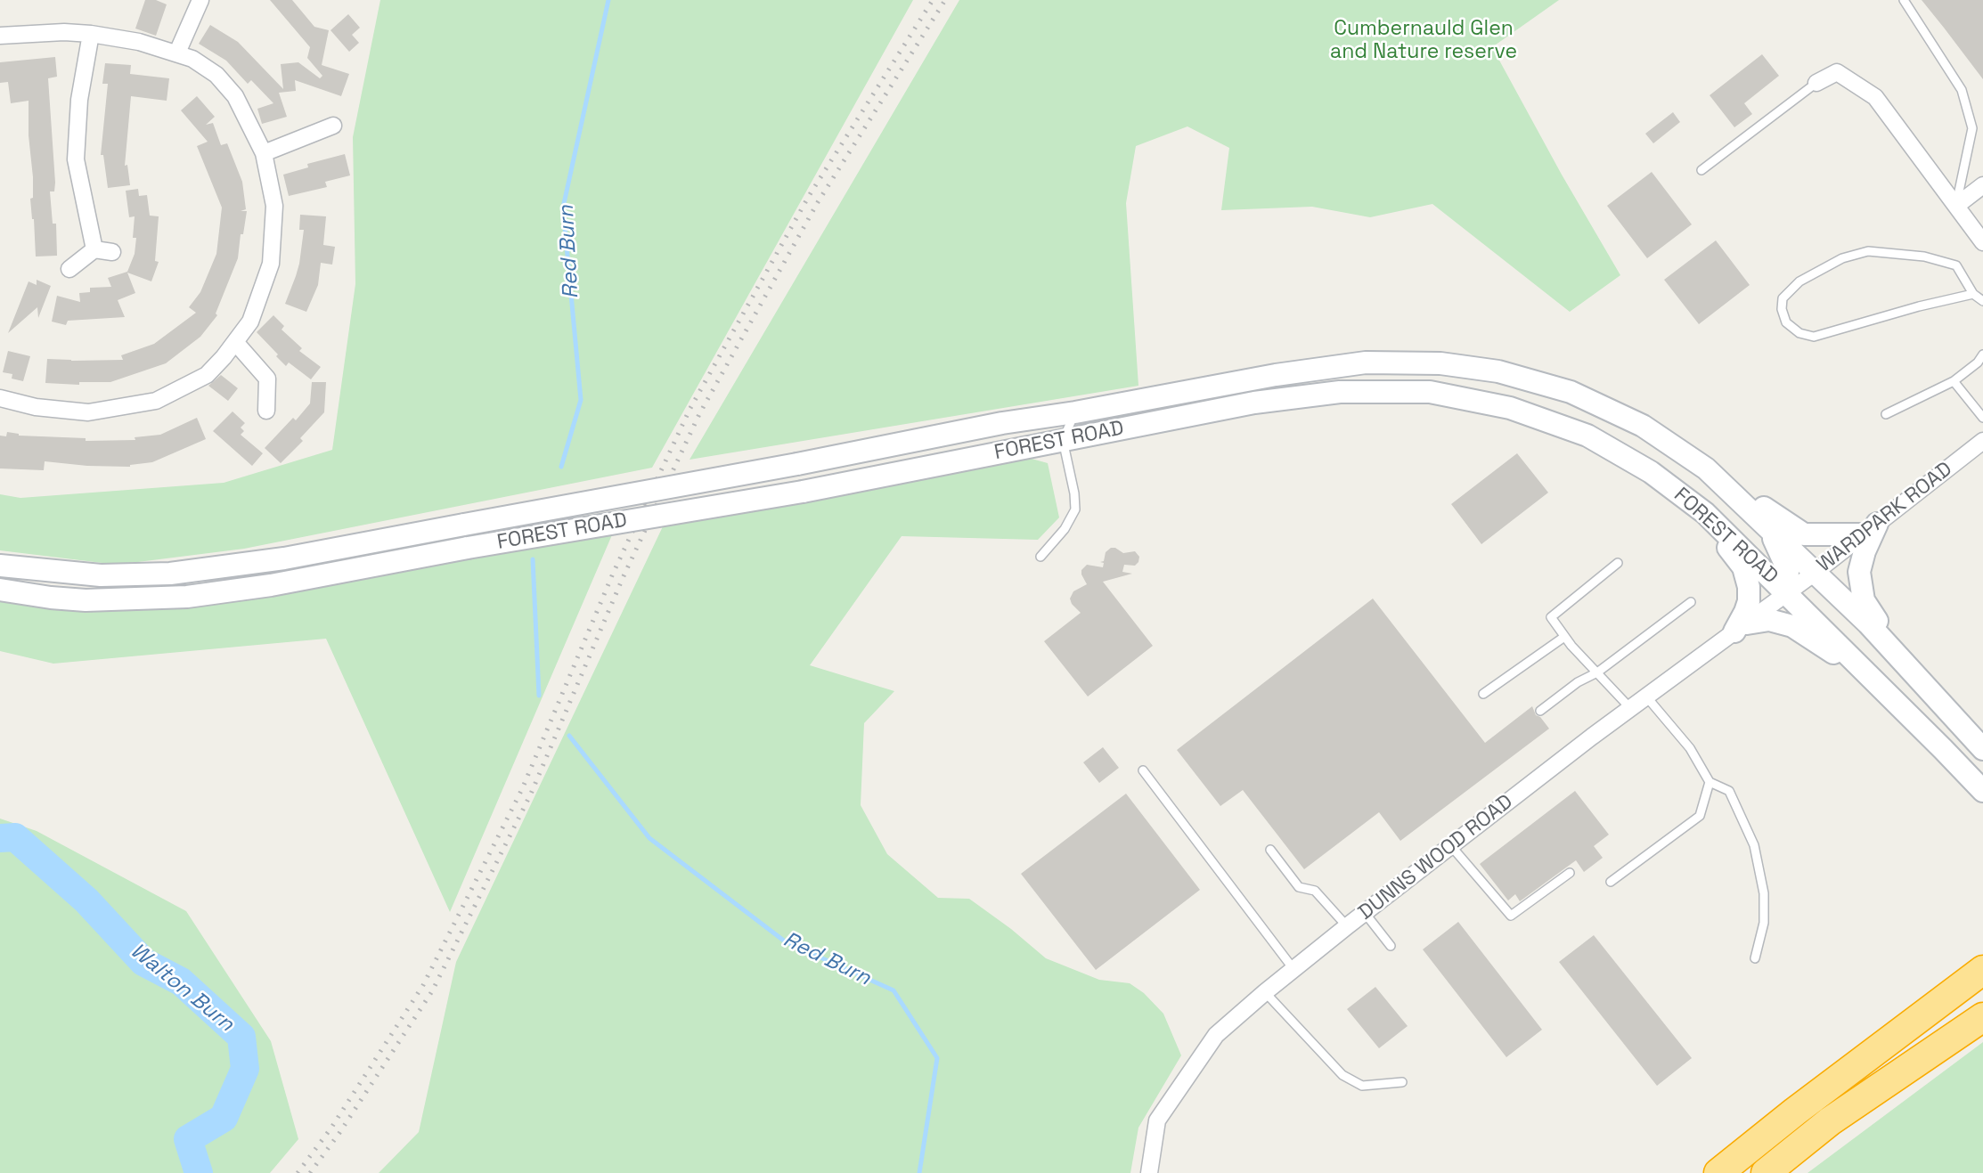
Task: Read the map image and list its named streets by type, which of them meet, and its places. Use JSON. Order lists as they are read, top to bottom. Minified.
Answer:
{"streets":{"street":["FOREST ROAD","WARDPARK ROAD","DUNNS WOOD ROAD"]},"crossings":[["FOREST ROAD","WARDPARK ROAD"],["FOREST ROAD","DUNNS WOOD ROAD"],["WARDPARK ROAD","DUNNS WOOD ROAD"]],"water":["Red Burn","Walton Burn"],"parks":["Cumbernauld Glen and Nature reserve"]}
